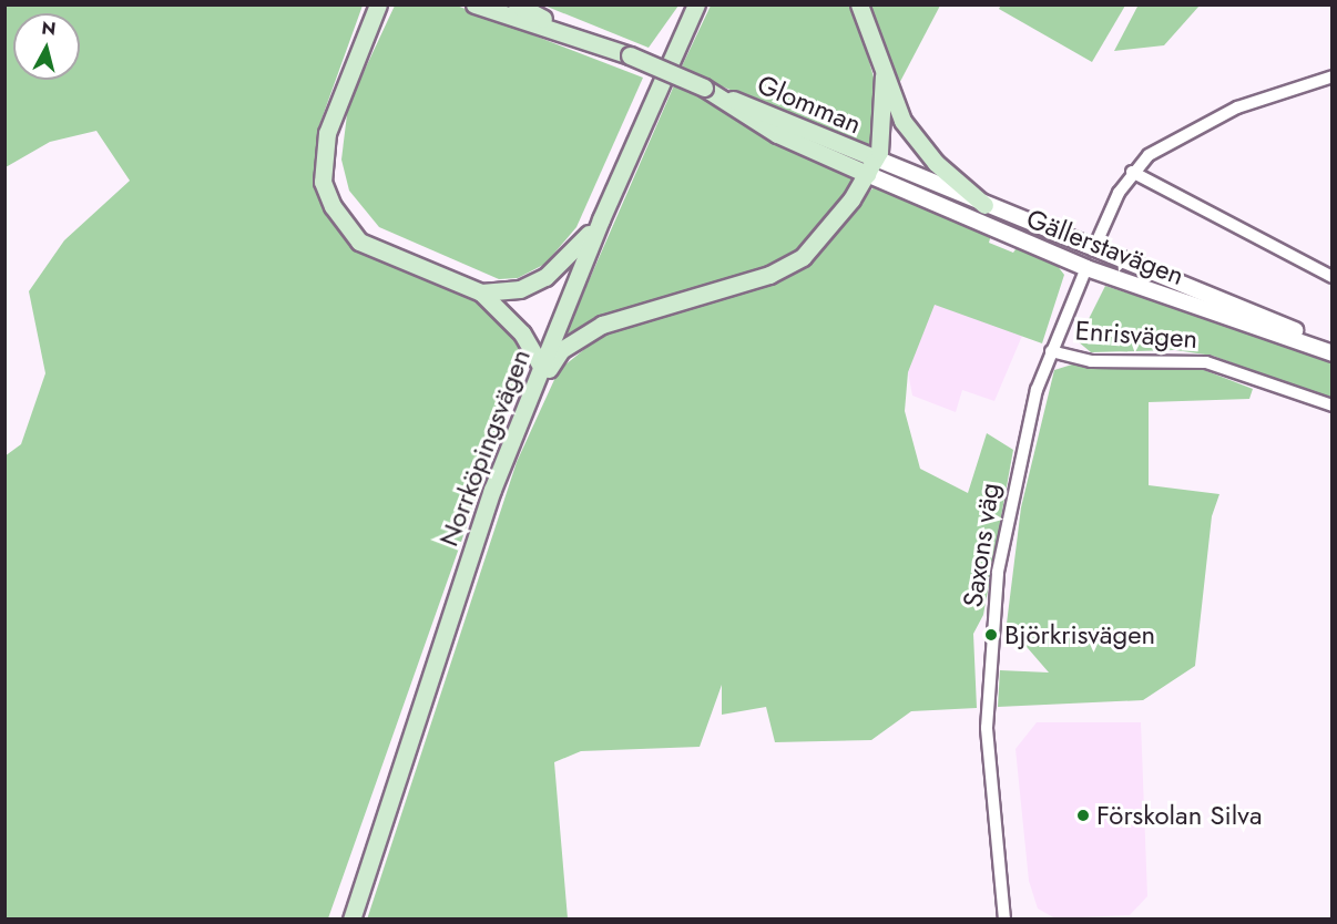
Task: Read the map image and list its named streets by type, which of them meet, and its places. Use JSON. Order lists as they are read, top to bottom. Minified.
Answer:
{"streets":{"main road":["Glomman","Norrköpingsvägen"],"street":["Gällerstavägen","Enrisvägen","Saxons väg"]},"crossings":[["Glomman","Gällerstavägen"],["Gällerstavägen","Saxons väg"],["Enrisvägen","Saxons väg"]],"places":["Björkrisvägen","Förskolan Silva"],"north":"top"}
